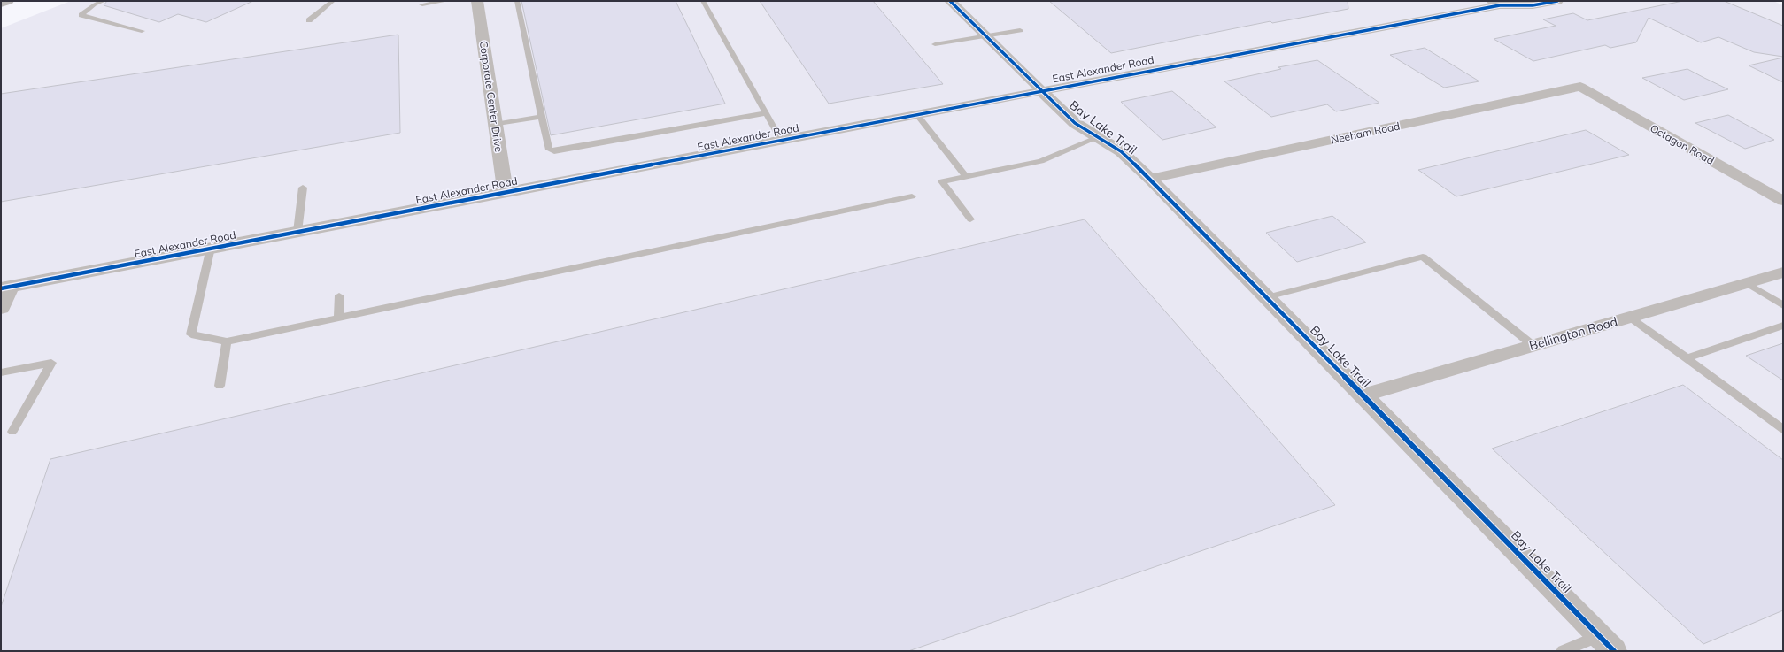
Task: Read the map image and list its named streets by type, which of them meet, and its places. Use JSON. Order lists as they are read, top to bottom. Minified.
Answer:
{"streets":{"street":["East Alexander Road","Corporate Center Drive","Bay Lake Trail","Neeham Road","Octagon Road","Bellington Road"]},"crossings":[["East Alexander Road","Corporate Center Drive"],["East Alexander Road","Bay Lake Trail"],["Bay Lake Trail","Neeham Road"],["Bay Lake Trail","Bellington Road"],["Neeham Road","Octagon Road"]]}
